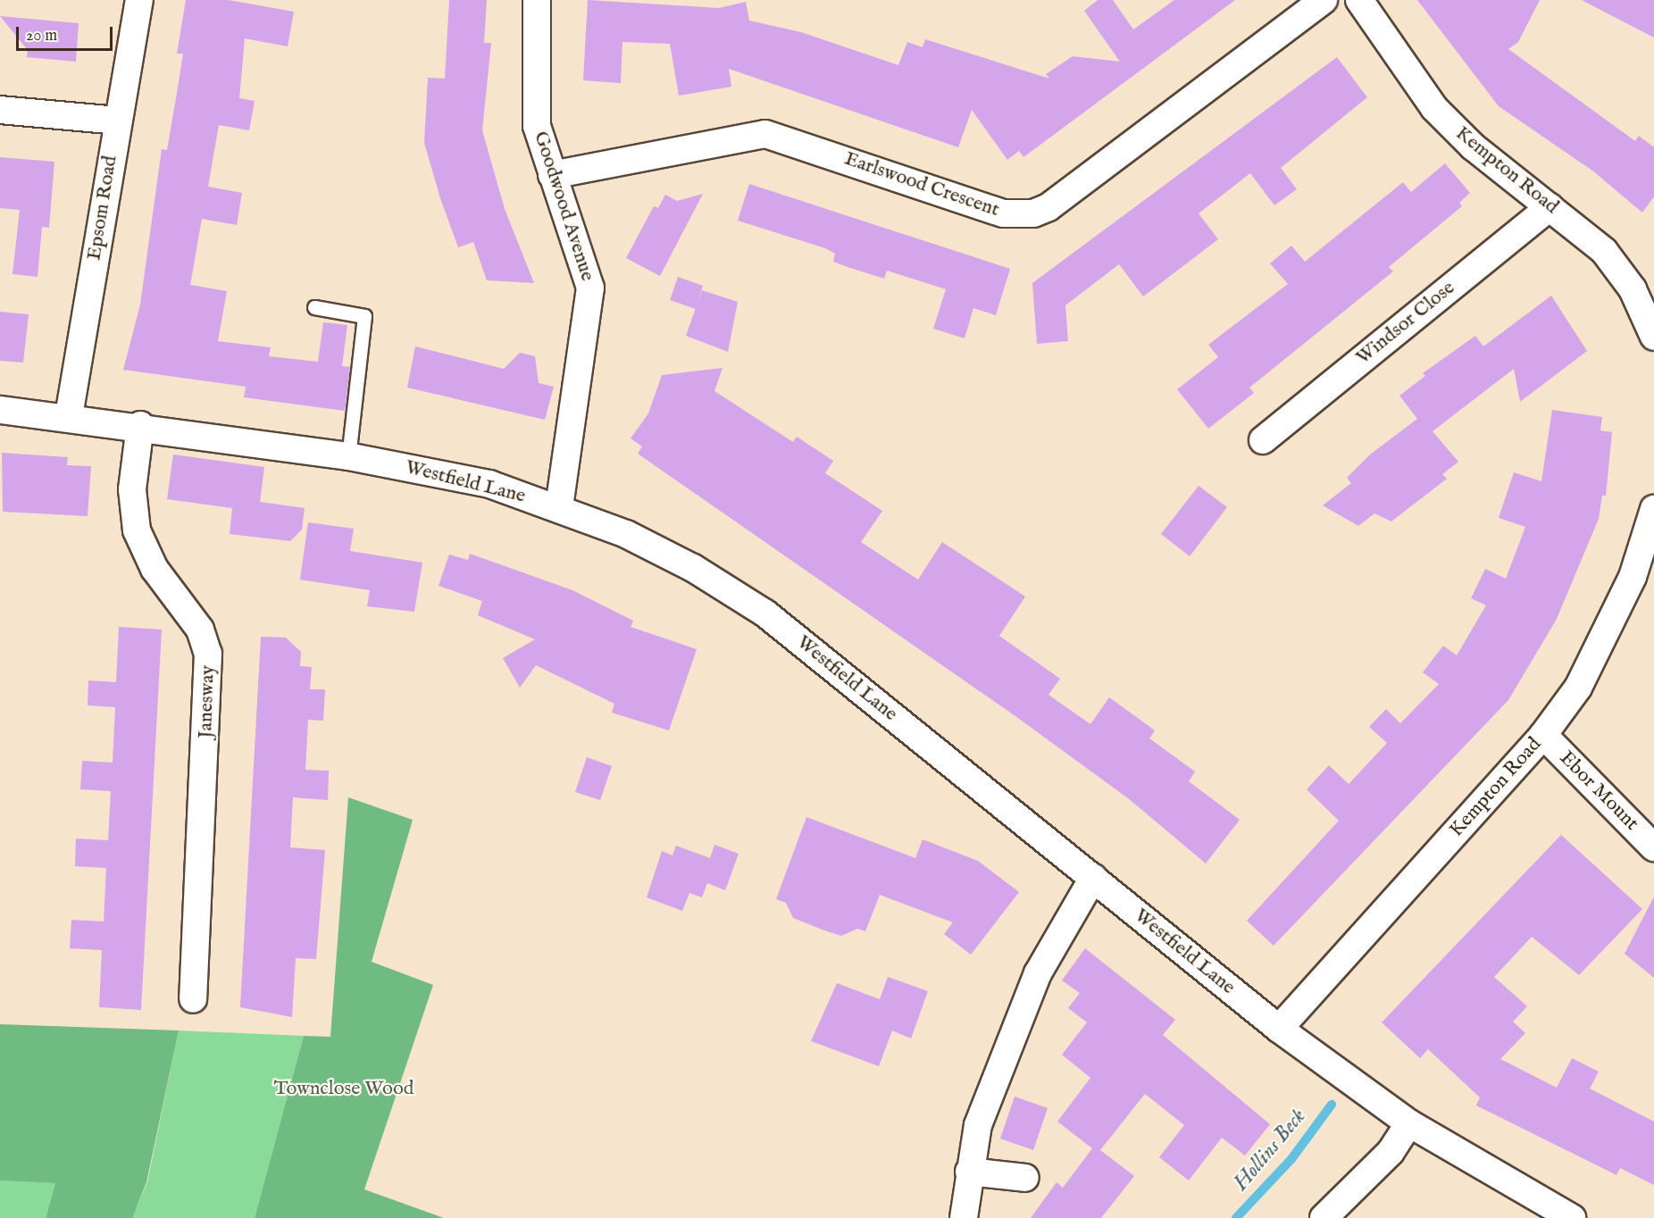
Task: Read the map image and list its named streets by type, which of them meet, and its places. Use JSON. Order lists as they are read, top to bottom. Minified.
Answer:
{"streets":{"street":["Kempton Road","Earlswood Crescent","Goodwood Avenue","Epsom Road","Windsor Close","Westfield Lane","Janesway","Ebor Mount"]},"crossings":[["Kempton Road","Windsor Close"],["Kempton Road","Westfield Lane"],["Kempton Road","Ebor Mount"],["Earlswood Crescent","Goodwood Avenue"],["Goodwood Avenue","Westfield Lane"],["Epsom Road","Westfield Lane"],["Westfield Lane","Janesway"]],"water":["Hollins Beck"],"parks":["Townclose Wood"],"scale_bar":"20 m"}
